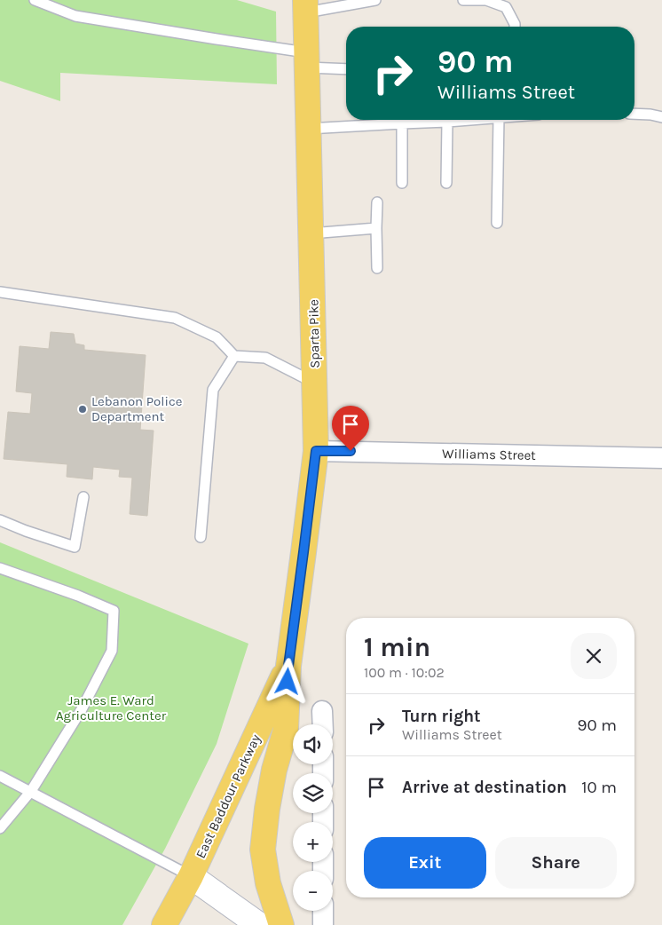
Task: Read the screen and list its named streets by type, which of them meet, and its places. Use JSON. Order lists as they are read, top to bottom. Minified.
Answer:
{"streets":{"main road":["Sparta Pike","East Baddour Parkway"],"street":["Williams Street"]},"crossings":[["Sparta Pike","Williams Street"],["Sparta Pike","East Baddour Parkway"]],"parks":["James E. Ward Agriculture Center"],"places":["Lebanon Police Department"],"page":{"turn":["90 m","Williams Street"],"heading":["1 min","100 m · 10:02"],"list":[{"name":"Turn right","note":"Williams Street","value":"90 m"},{"name":"Arrive at destination","value":"10 m"}],"map_buttons":["+","−"],"buttons":["Exit","Share"]}}
